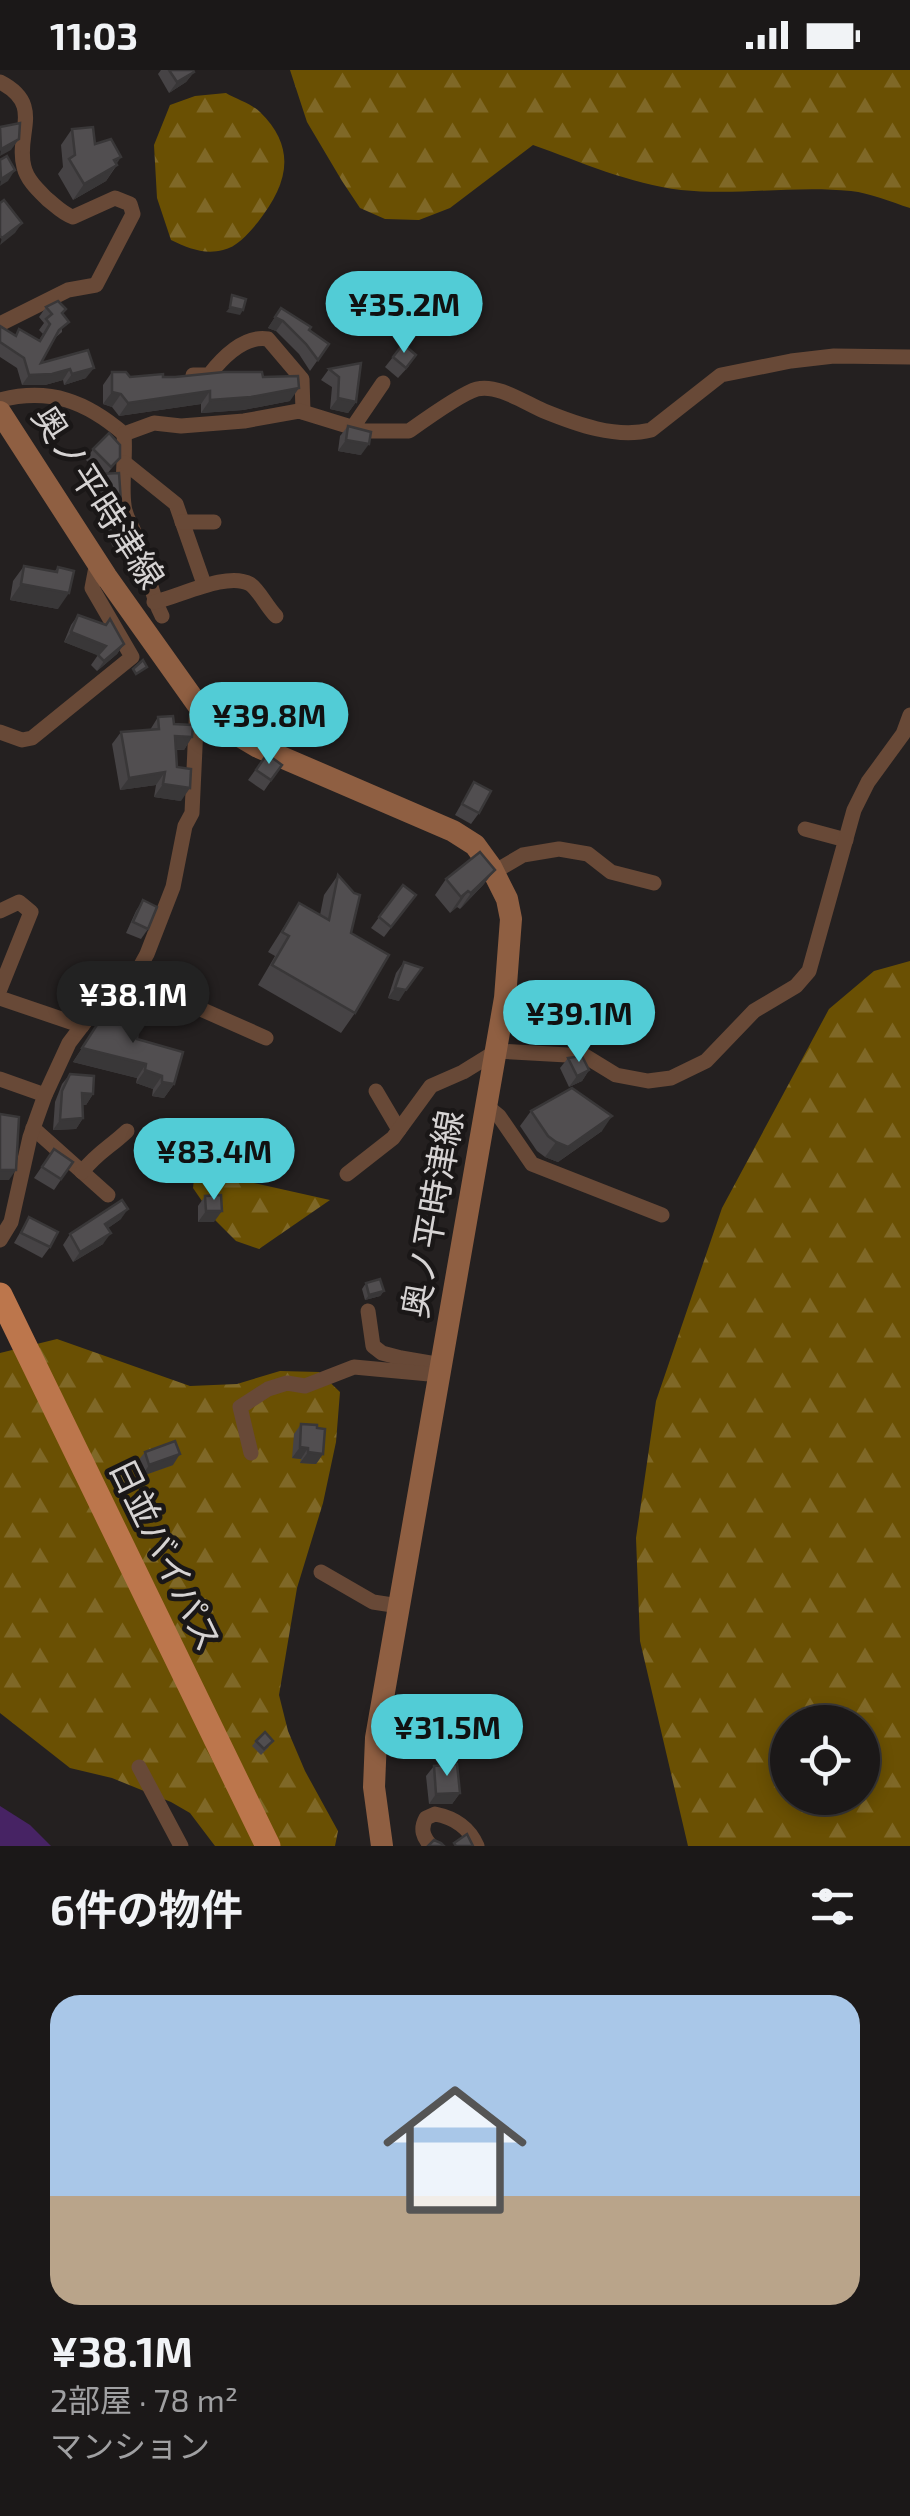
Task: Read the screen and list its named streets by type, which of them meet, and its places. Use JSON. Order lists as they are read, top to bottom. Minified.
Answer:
{"streets":{"highway":["日並バイパス"],"main road":["奥ノ平時津線"]},"page":{"status":"11:03","price":["¥35.2M","¥39.8M","¥38.1M","¥39.1M","¥83.4M","¥31.5M"],"heading":"6件の物件","list":[{"name":"¥38.1M","note":"2部屋 · 78 m² · マンション"}]}}
